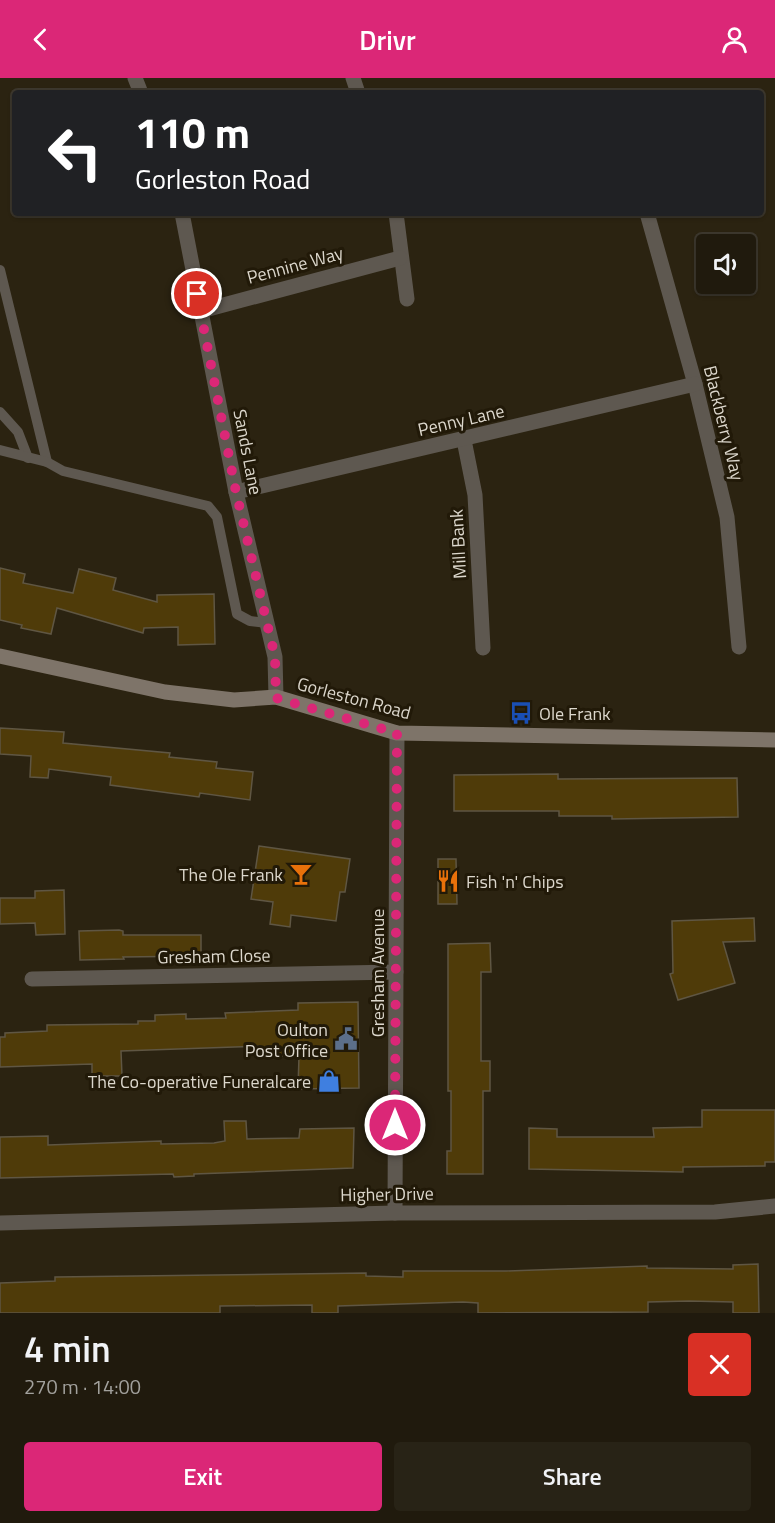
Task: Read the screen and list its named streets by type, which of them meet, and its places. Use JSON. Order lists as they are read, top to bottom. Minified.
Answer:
{"streets":{"main road":["Gorleston Road"],"street":["Pennine Way","Penny Lane","Blackberry Way","Sands Lane","Mill Bank","Gresham Close","Gresham Avenue","Higher Drive"]},"crossings":[["Pennine Way","Sands Lane"],["Penny Lane","Blackberry Way"],["Penny Lane","Sands Lane"],["Penny Lane","Mill Bank"],["Sands Lane","Gorleston Road"],["Gorleston Road","Gresham Avenue"],["Gresham Close","Gresham Avenue"],["Gresham Avenue","Higher Drive"]],"places":{"bus stop":["Ole Frank"],"bar":["The Ole Frank"],"restaurant":["Fish 'n' Chips"],"public building":["Oulton Post Office"],"shop":["The Co-operative Funeralcare"]},"page":{"header":"Drivr","turn":["110 m","Gorleston Road"],"heading":["4 min","270 m · 14:00"],"buttons":["Exit","Share"]}}
